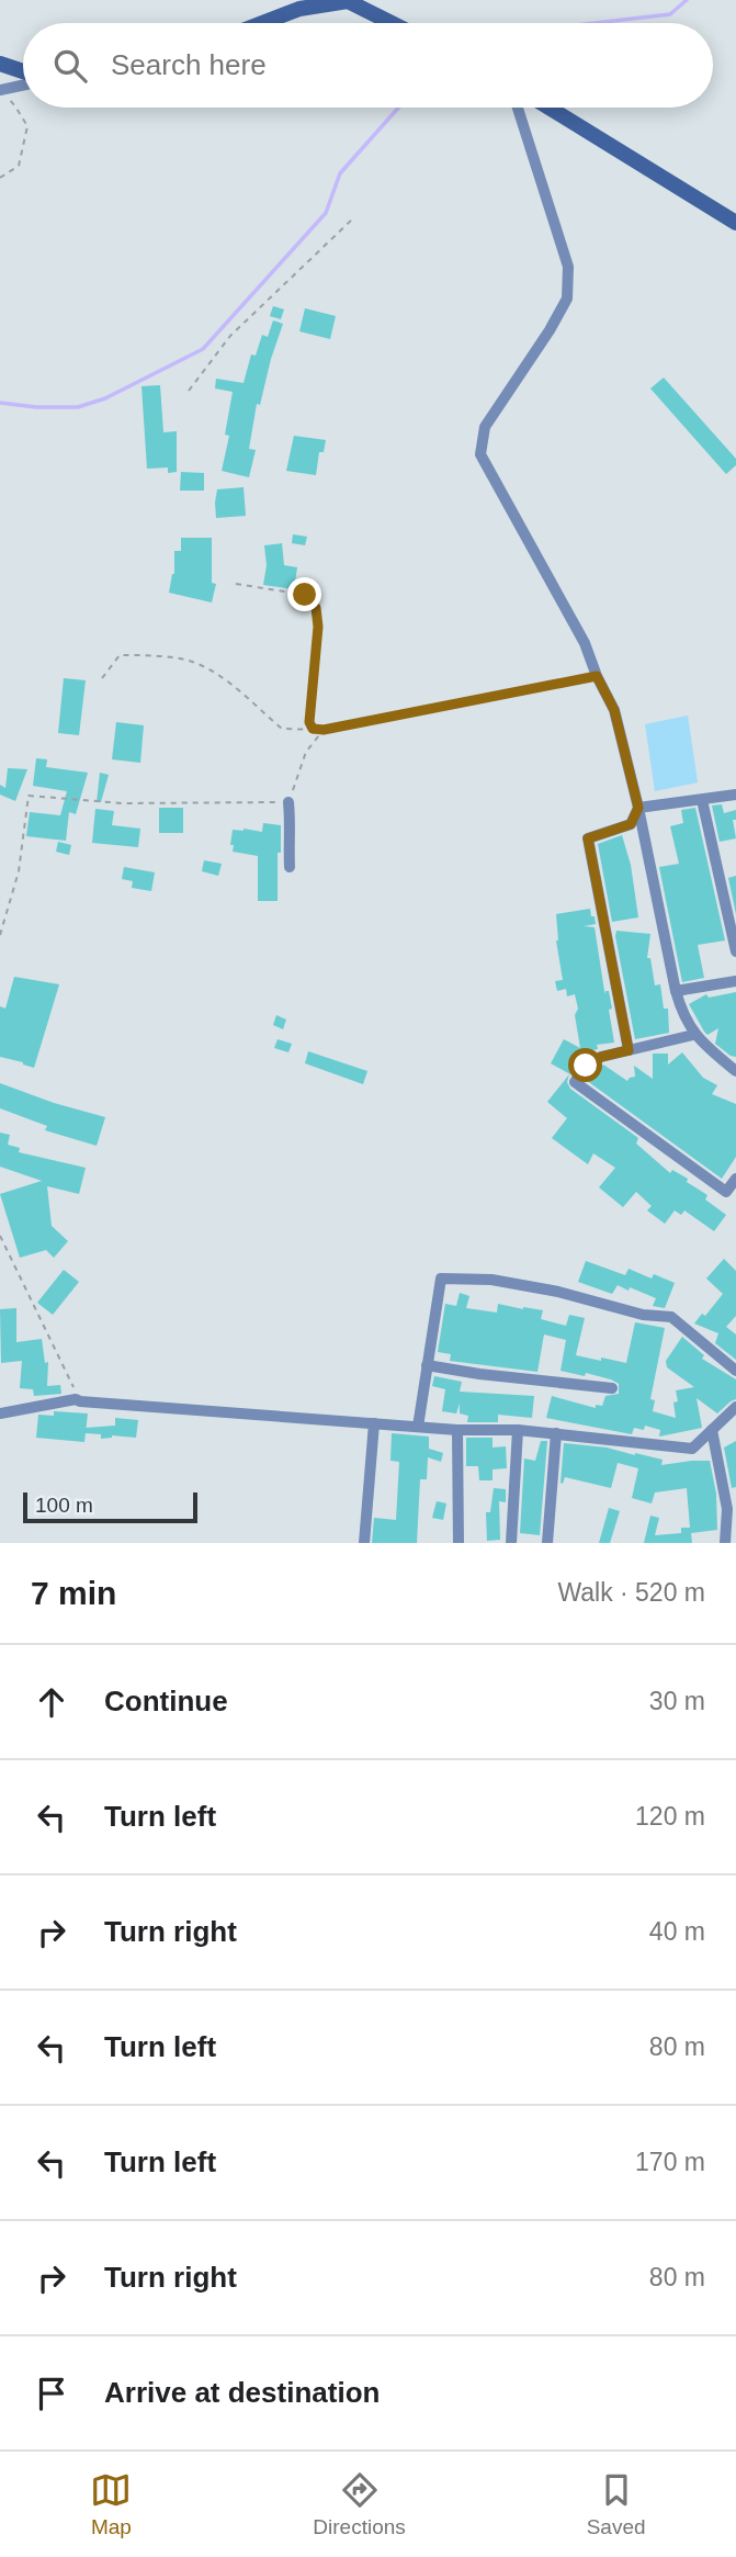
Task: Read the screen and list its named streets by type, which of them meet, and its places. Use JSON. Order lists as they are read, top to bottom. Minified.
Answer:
{"scale_bar":"100 m","page":{"search":"Search here","scale":"100 m","heading":["7 min","Walk · 520 m"],"list":[["Continue","30 m"],["Turn left","120 m"],["Turn right","40 m"],["Turn left","80 m"],["Turn left","170 m"],["Turn right","80 m"],"Arrive at destination"],"nav":["Map","Directions","Saved"]}}
